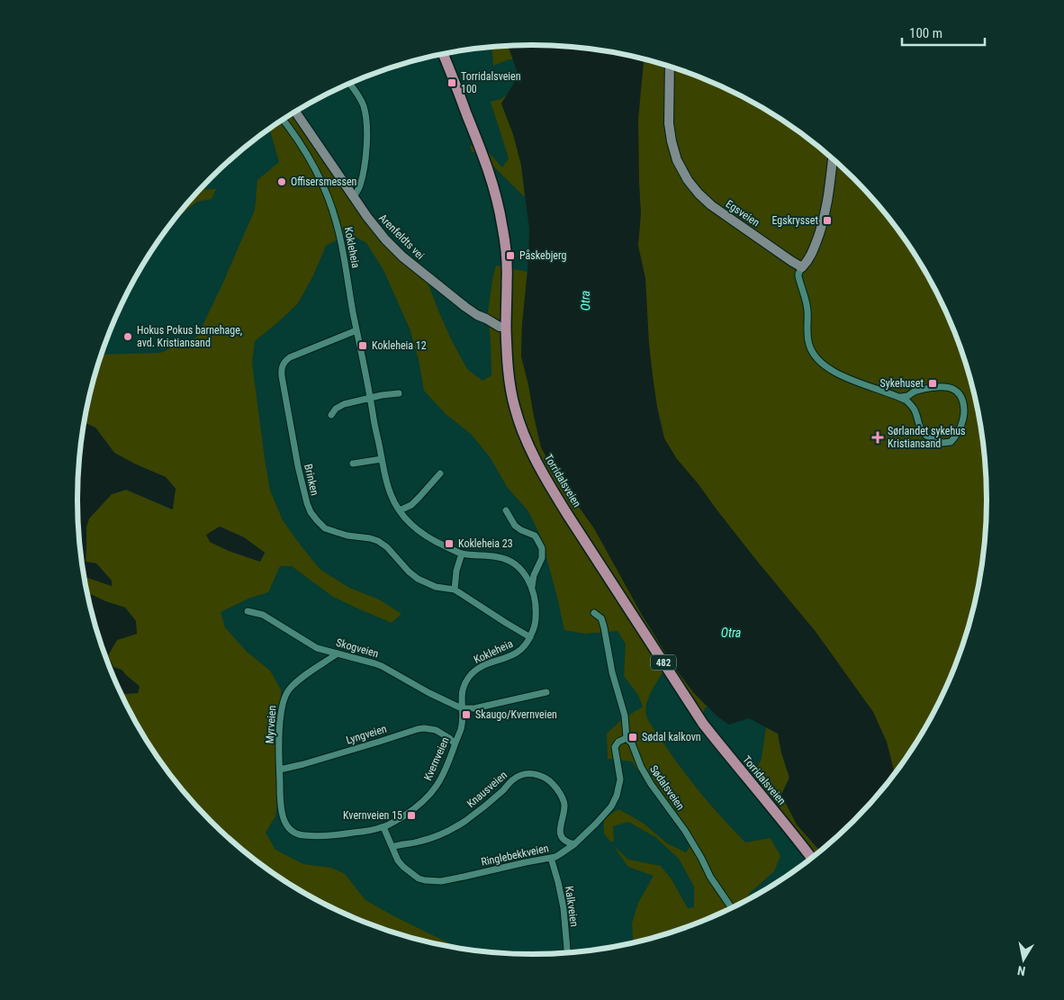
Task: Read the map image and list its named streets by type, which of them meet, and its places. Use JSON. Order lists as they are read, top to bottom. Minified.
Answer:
{"streets":{"main road":["Torridalsveien","482"],"street":["Egsveien","Arenfeldts vei","Kokleheia","Brinken","Skogveien","Myrveien","Lyngveien","Kvernveien","Sødalsveien","Knausveien","Ringlebekkveien","Kalkveien"]},"crossings":[["Arenfeldts vei","Torridalsveien"],["Kokleheia","Brinken"],["Kokleheia","Skogveien"],["Kokleheia","Kvernveien"],["Skogveien","Myrveien"],["Skogveien","Kvernveien"],["Myrveien","Lyngveien"],["Myrveien","Kvernveien"],["Lyngveien","Kvernveien"],["Kvernveien","Ringlebekkveien"],["Sødalsveien","Ringlebekkveien"],["Knausveien","Ringlebekkveien"],["Ringlebekkveien","Kalkveien"]],"water":["Otra"],"places":{"transit":["Torridalsveien 100","Egskrysset","Påskebjerg","Kokleheia 12","Sykehuset","Kokleheia 23","Skaugo/Kvernveien","Sødal kalkovn","Kvernveien 15"],"other":["Offisersmessen","Hokus Pokus barnehage, avd. Kristiansand"],"health":["Sørlandet sykehus Kristiansand"]},"scale_bar":"100 m","north":"bottom"}
